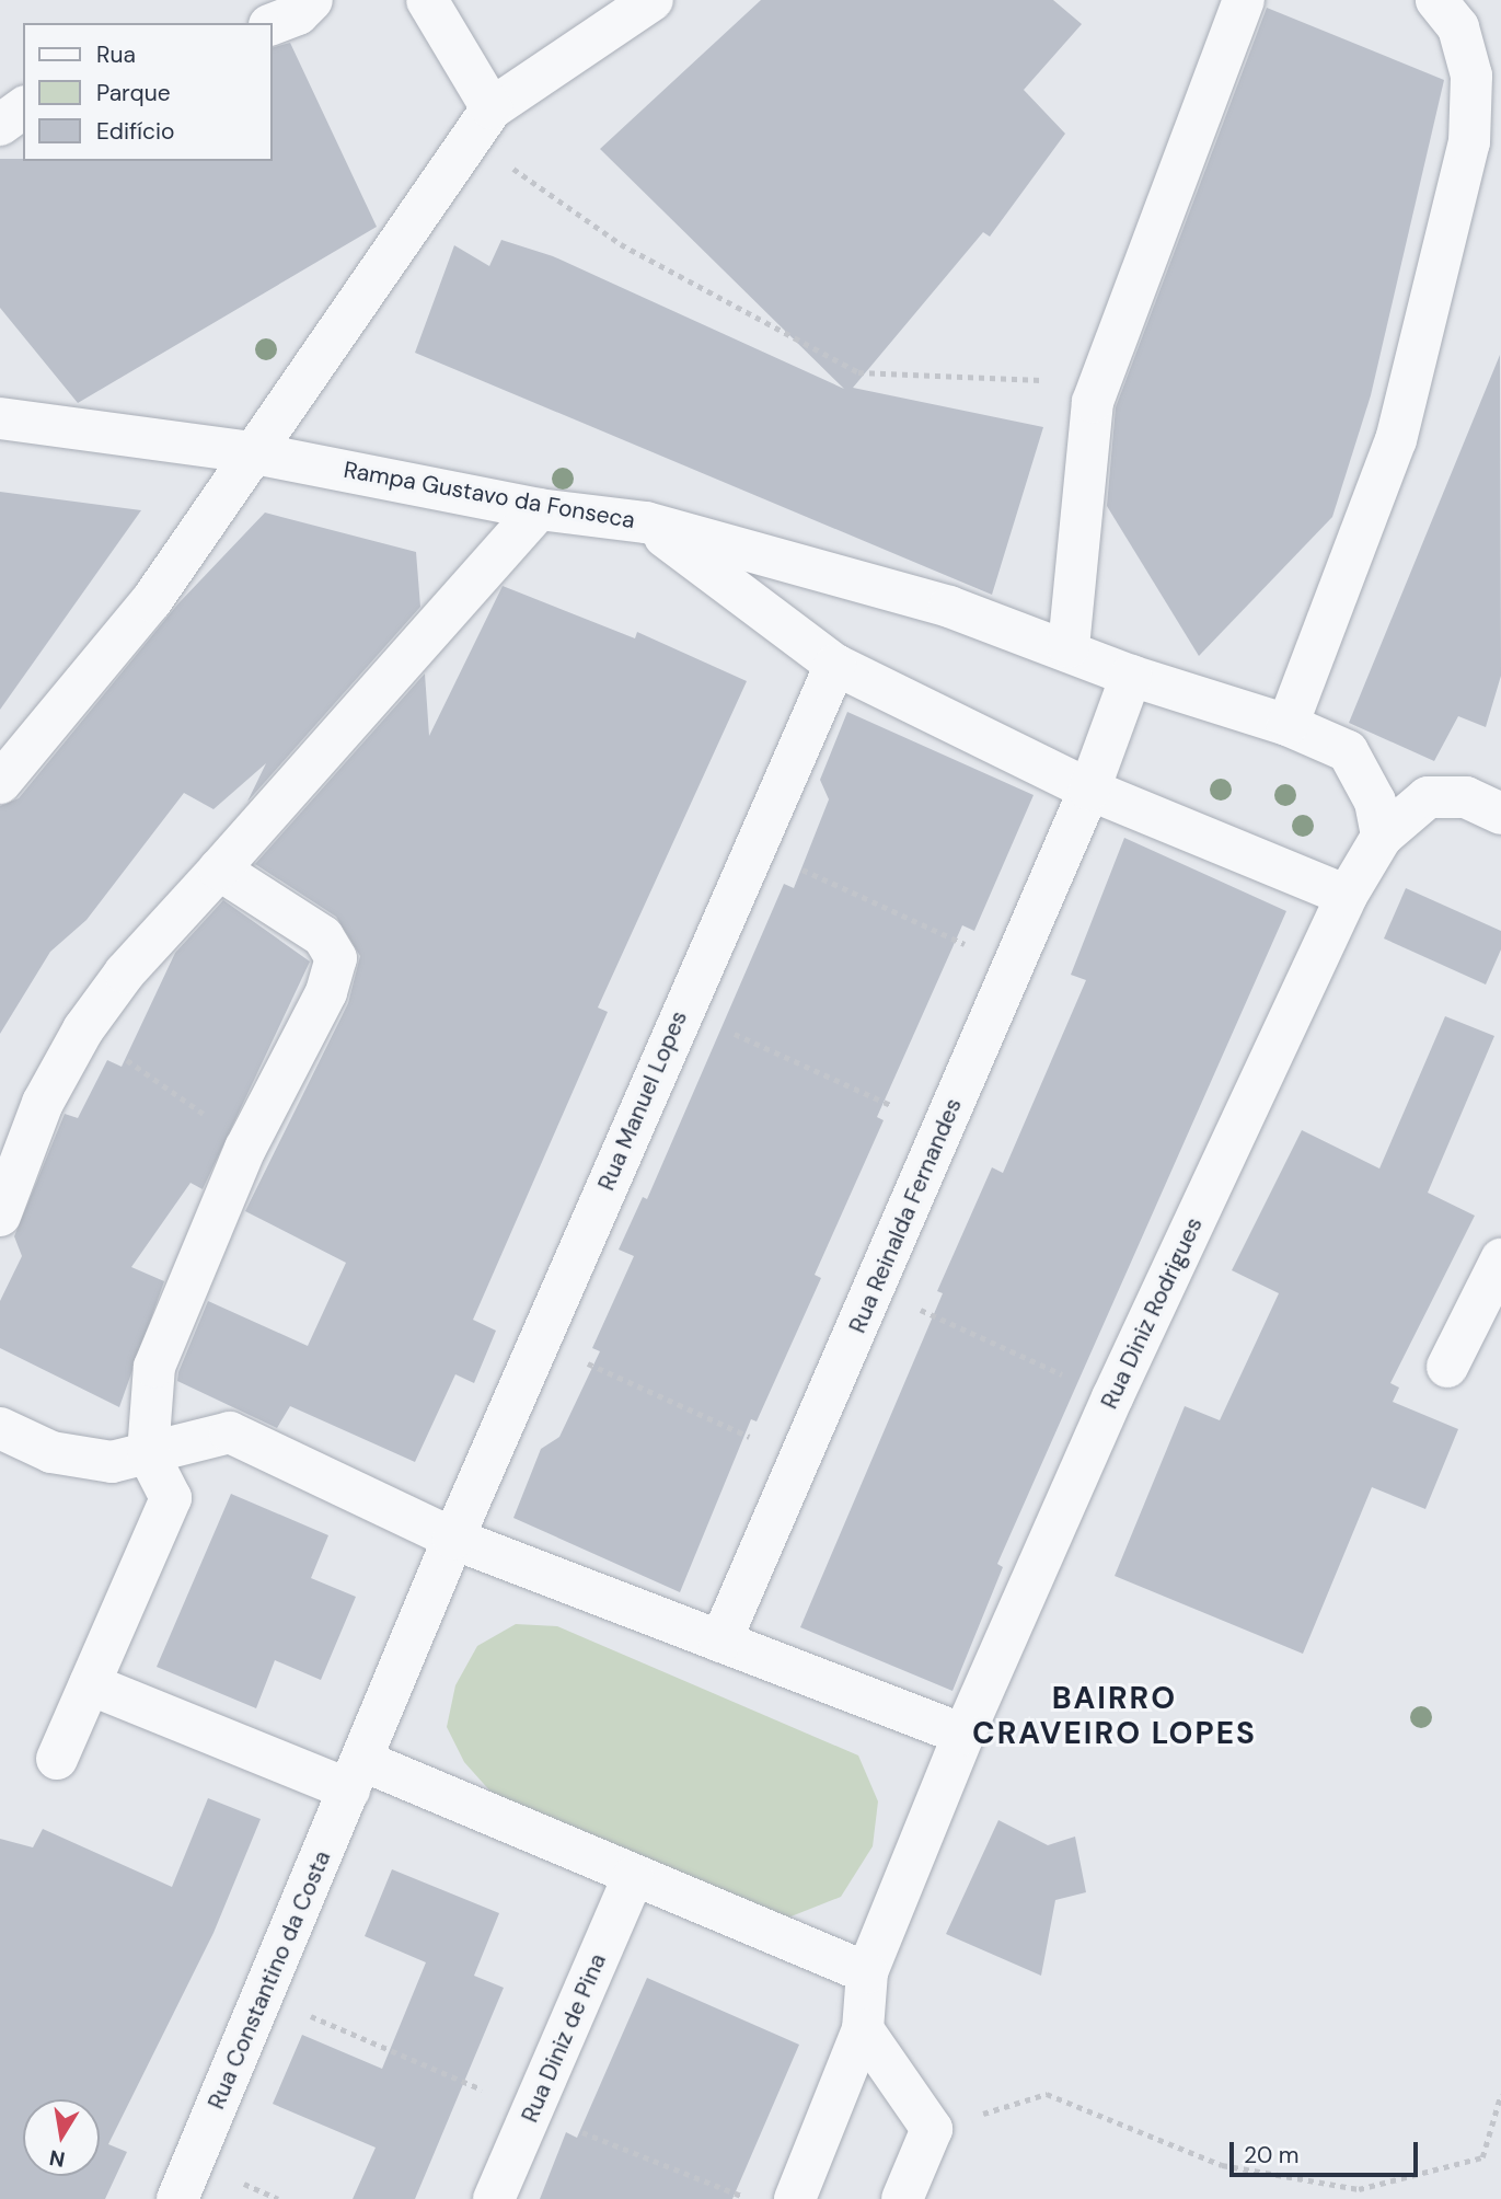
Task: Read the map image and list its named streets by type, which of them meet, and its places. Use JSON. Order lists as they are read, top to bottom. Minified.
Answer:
{"streets":{"street":["Rampa Gustavo da Fonseca","Rua Manuel Lopes","Rua Reinalda Fernandes","Rua Diniz Rodrigues","Rua Constantino da Costa","Rua Diniz de Pina"]},"crossings":[["Rampa Gustavo da Fonseca","Rua Manuel Lopes"],["Rampa Gustavo da Fonseca","Rua Reinalda Fernandes"],["Rampa Gustavo da Fonseca","Rua Diniz Rodrigues"],["Rua Manuel Lopes","Rua Constantino da Costa"]],"districts":["BAIRRO CRAVEIRO LOPES"],"legend":["Rua","Parque","Edifício"],"scale_bar":"20 m","north":"bottom"}
